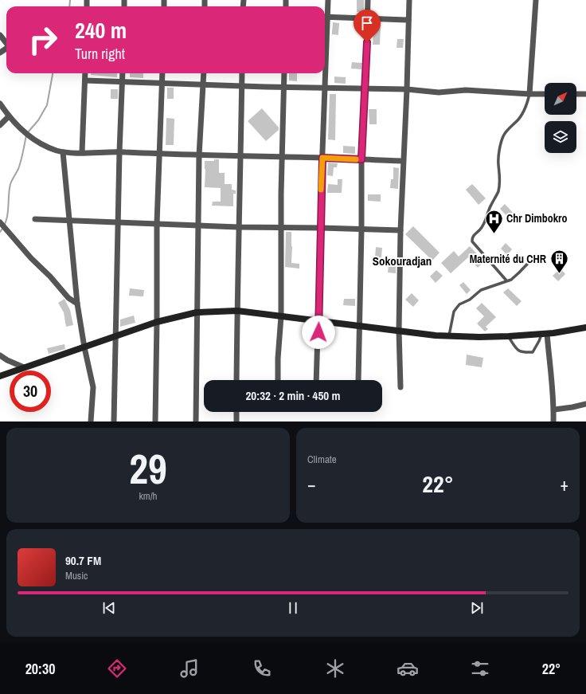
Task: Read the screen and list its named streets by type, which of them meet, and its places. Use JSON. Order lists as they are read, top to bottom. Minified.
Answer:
{"districts":["Sokouradjan"],"places":{"hospital":["Chr Dimbokro"],"building":["Maternité du CHR"]},"north":"top right","page":{"turn":["240 m","Turn right"],"limit":"30","trip":"20:32 · 2 min · 450 m","tile":[["29","km/h"],"Climate"],"heat":["−","22°","+"],"song":["90.7 FM","Music"],"tabs":["20:30","22°"]}}
